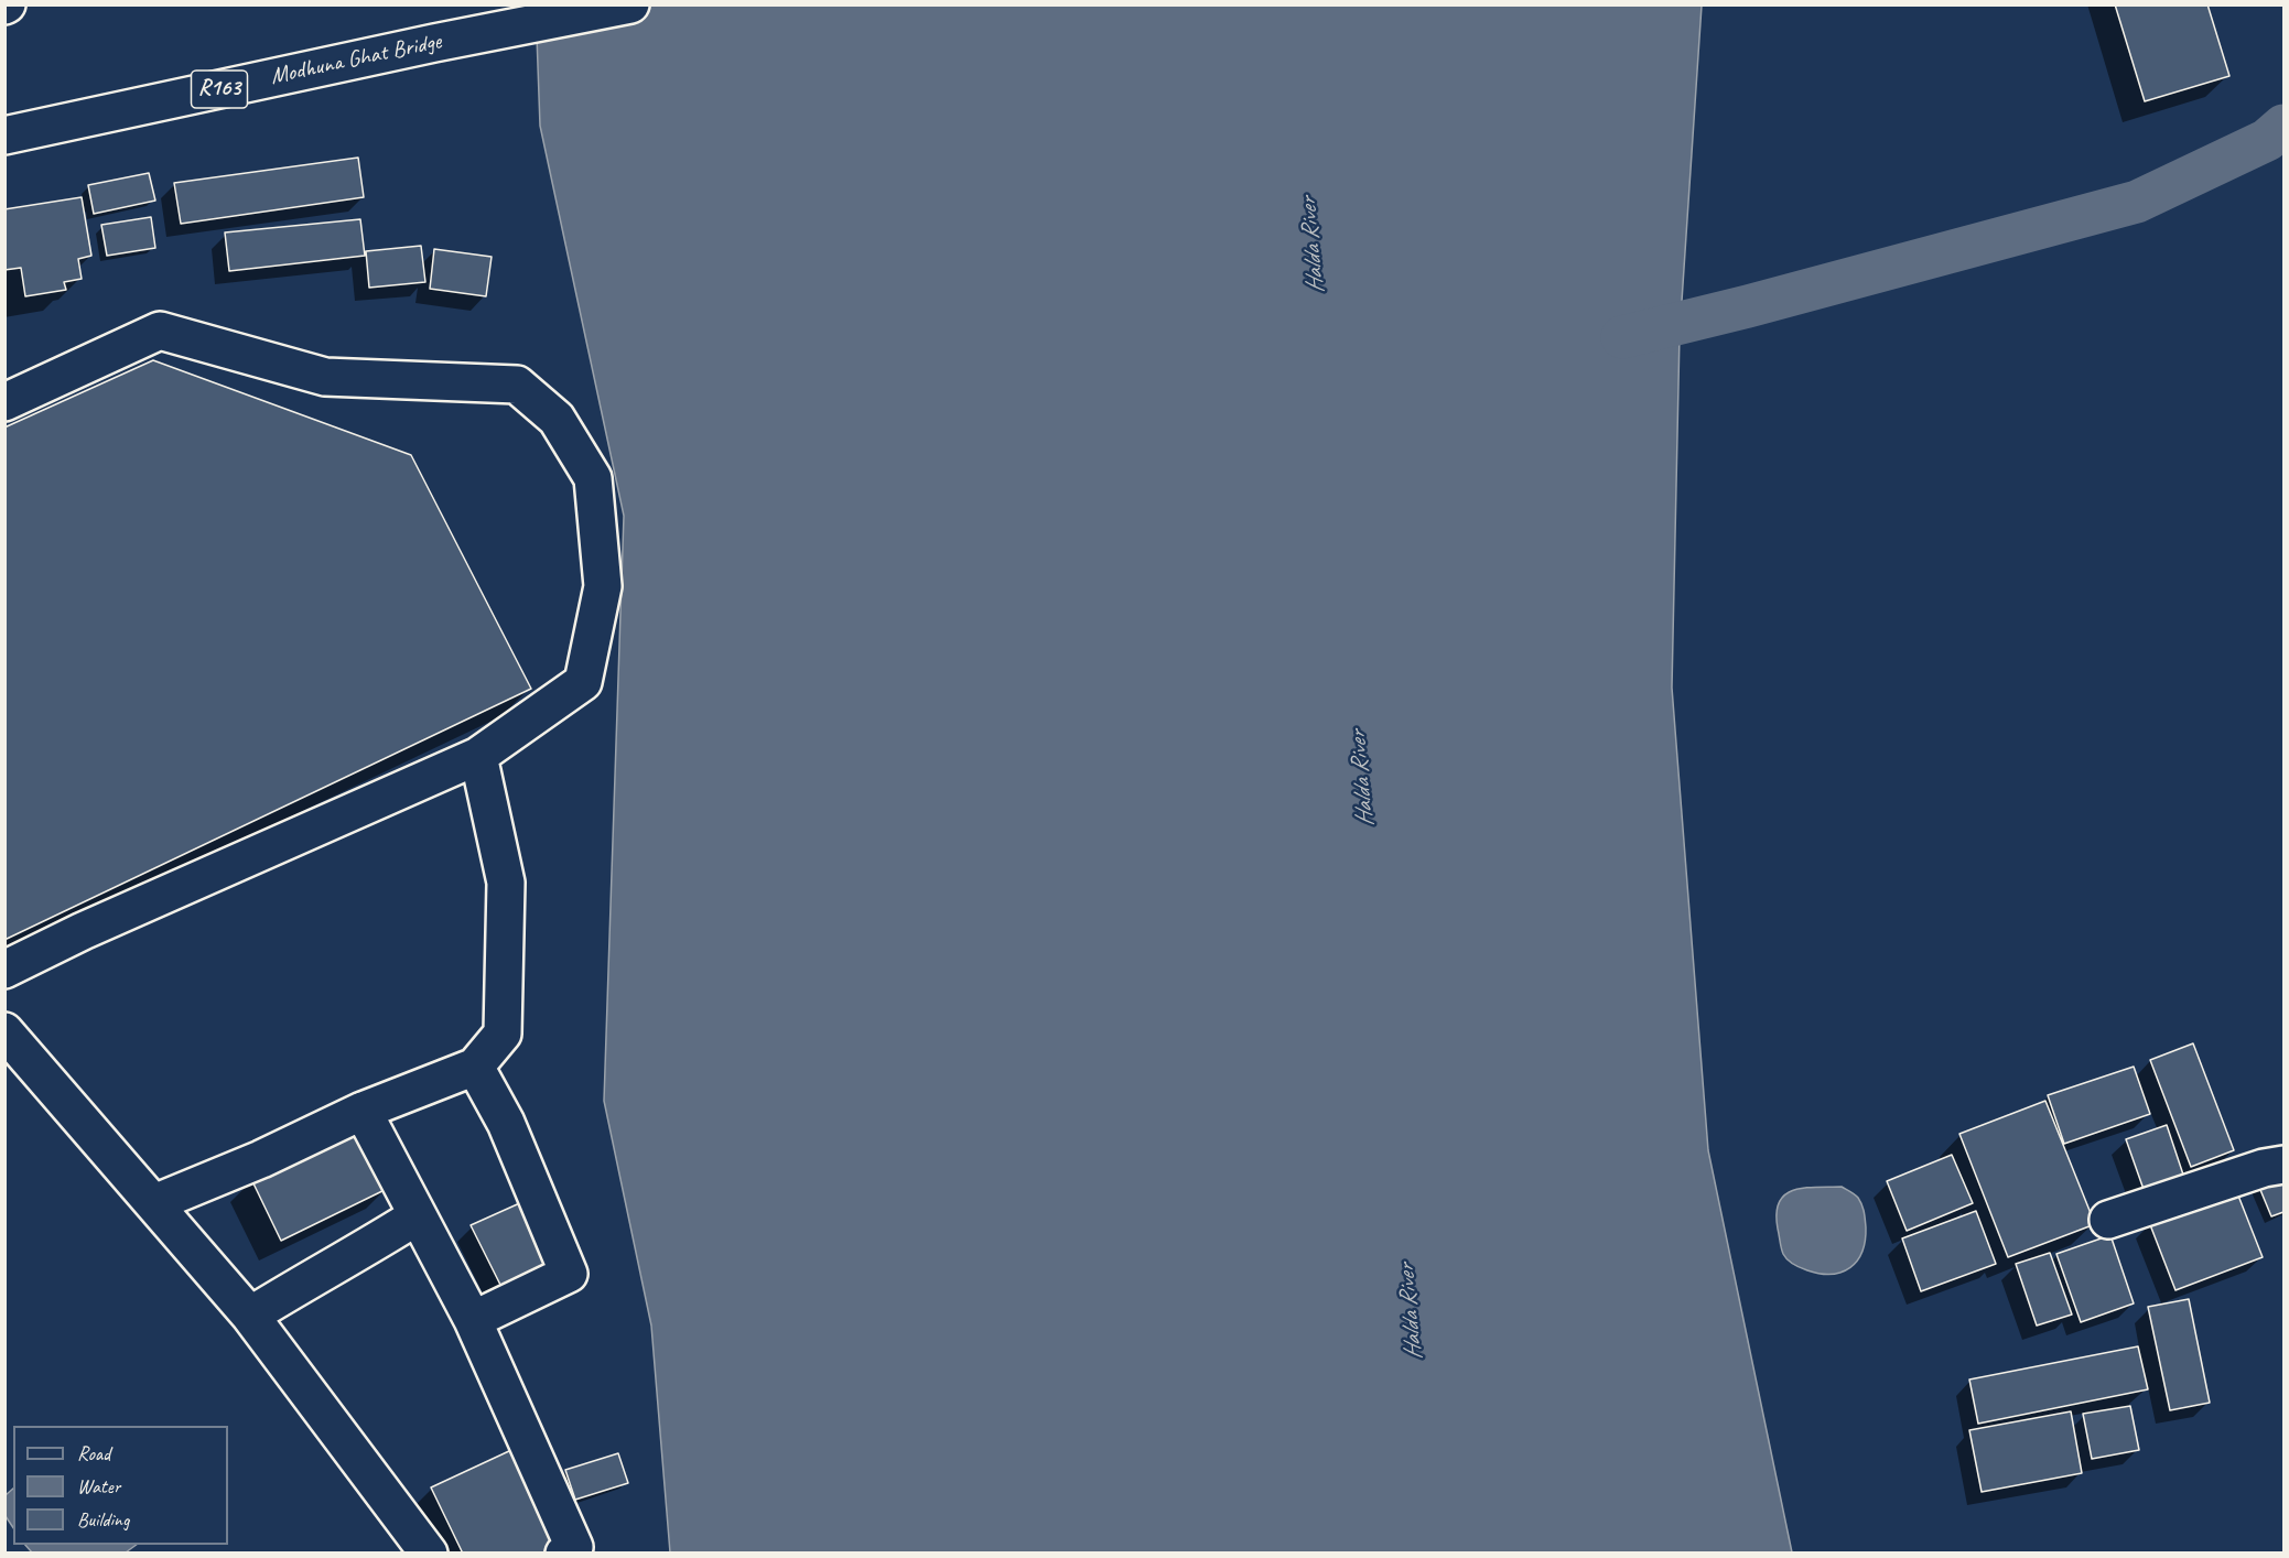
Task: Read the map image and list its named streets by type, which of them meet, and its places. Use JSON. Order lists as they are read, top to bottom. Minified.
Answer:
{"streets":{"street":["Modhuna Ghat Bridge","R163"]},"water":["Halda River"],"legend":["Road","Water","Building"]}
